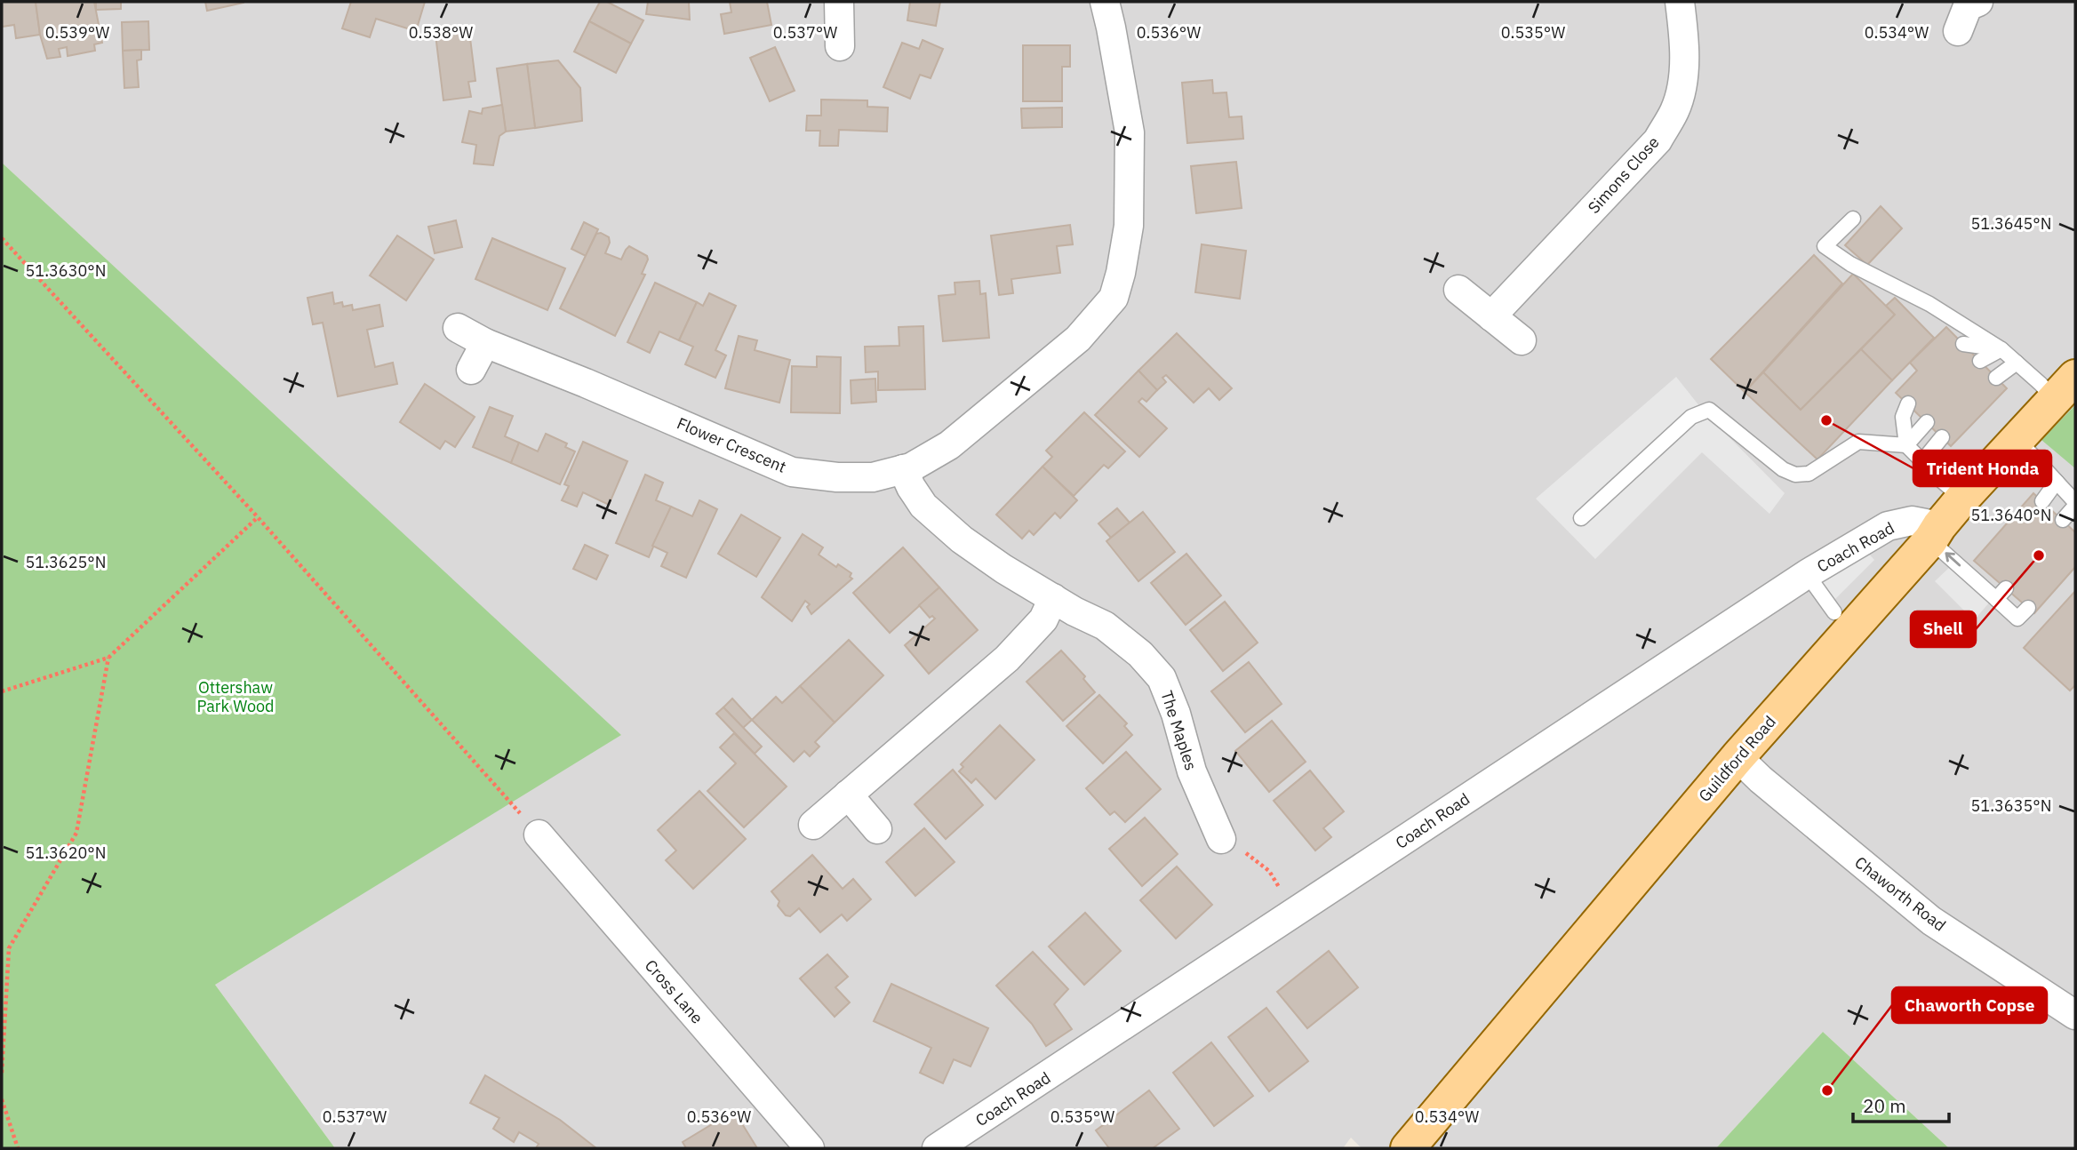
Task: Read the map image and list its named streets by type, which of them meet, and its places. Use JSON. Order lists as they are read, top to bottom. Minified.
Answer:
{"streets":{"main road":["Guildford Road"],"street":["Simons Close","Flower Crescent","Coach Road","The Maples","Chaworth Road","Cross Lane"]},"crossings":[["Flower Crescent","The Maples"],["Coach Road","Guildford Road"],["Guildford Road","Chaworth Road"]],"parks":["Ottershaw Park Wood"],"places":["Trident Honda","Shell","Chaworth Copse"],"scale_bar":"20 m","coordinates":["0.539°W","0.538°W","0.537°W","0.536°W","0.534°W","0.535°W","51.3645°N","51.3630°N","51.3640°N","51.3625°N","51.3635°N","51.3620°N"]}
